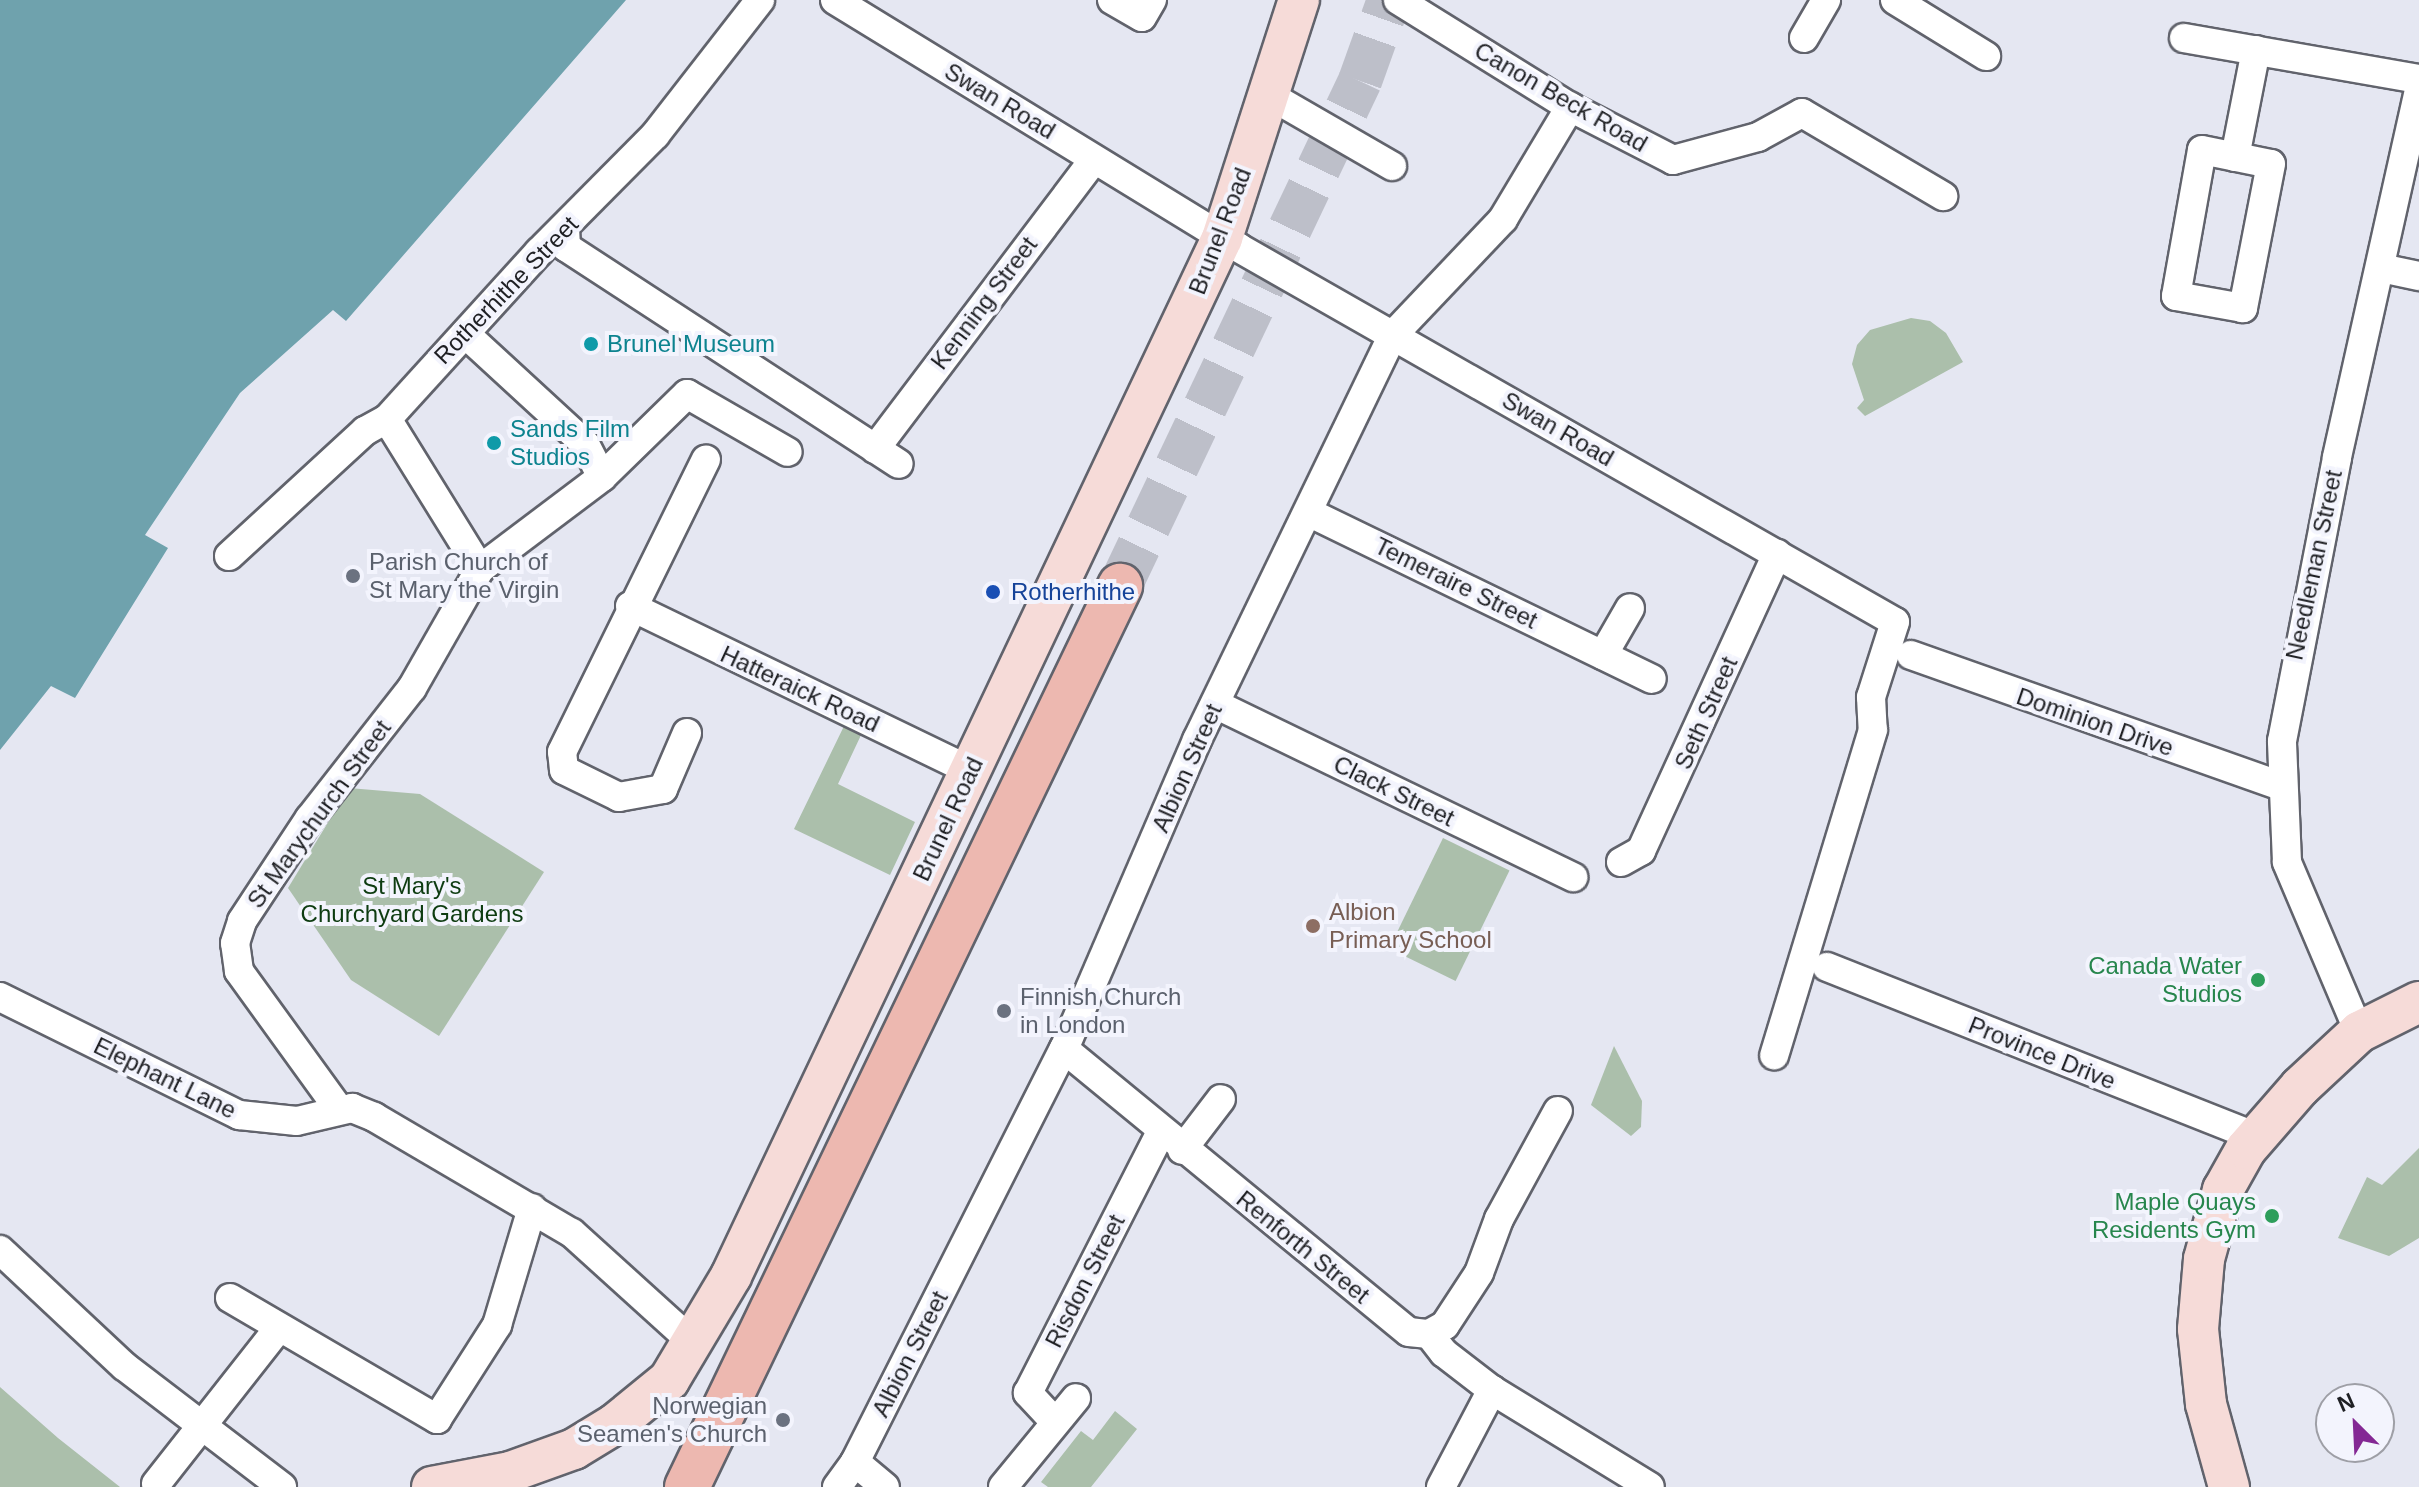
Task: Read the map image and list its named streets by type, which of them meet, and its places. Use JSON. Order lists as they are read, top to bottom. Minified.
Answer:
{"streets":{"main road":["Brunel Road"],"street":["Canon Beck Road","Swan Road","Rotherhithe Street","Kenning Street","Needleman Street","Temeraire Street","Hatteraick Road","Seth Street","Dominion Drive","Albion Street","Clack Street","St Marychurch Street","Province Drive","Elephant Lane","Renforth Street","Risdon Street"]},"crossings":[["Canon Beck Road","Albion Street"],["Swan Road","Brunel Road"],["Swan Road","Kenning Street"],["Swan Road","Seth Street"],["Swan Road","Albion Street"],["Brunel Road","Hatteraick Road"],["Needleman Street","Dominion Drive"],["Temeraire Street","Albion Street"],["Albion Street","Clack Street"],["Albion Street","Renforth Street"],["St Marychurch Street","Elephant Lane"],["Renforth Street","Risdon Street"]],"parks":["St Mary's Churchyard Gardens"],"places":["Brunel Museum","Sands Film Studios","Parish Church of St Mary the Virgin","Rotherhithe","Albion Primary School","Canada Water Studios","Finnish Church in London","Maple Quays Residents Gym","Norwegian Seamen's Church"],"north":"top left"}
